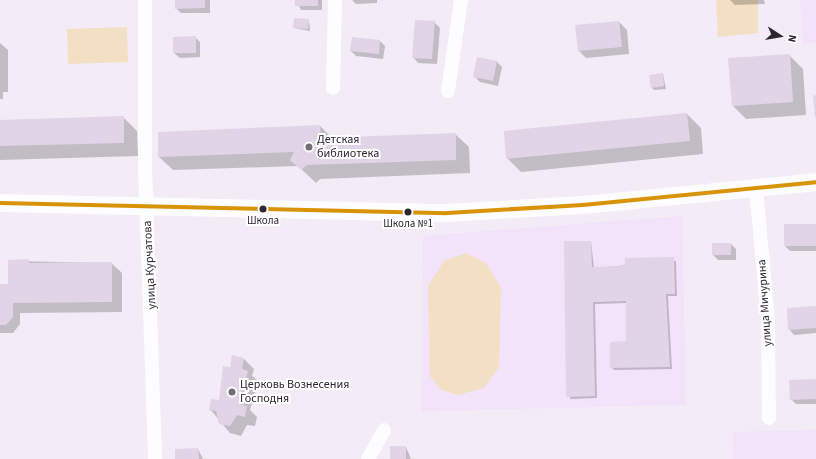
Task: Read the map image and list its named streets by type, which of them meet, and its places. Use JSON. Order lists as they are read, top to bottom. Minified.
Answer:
{"streets":{"street":["улица Курчатова","улица Мичурина"]},"places":["Детская библиотека","Школа","Школа №1","Церковь Вознесения Господня"],"north":"right"}
